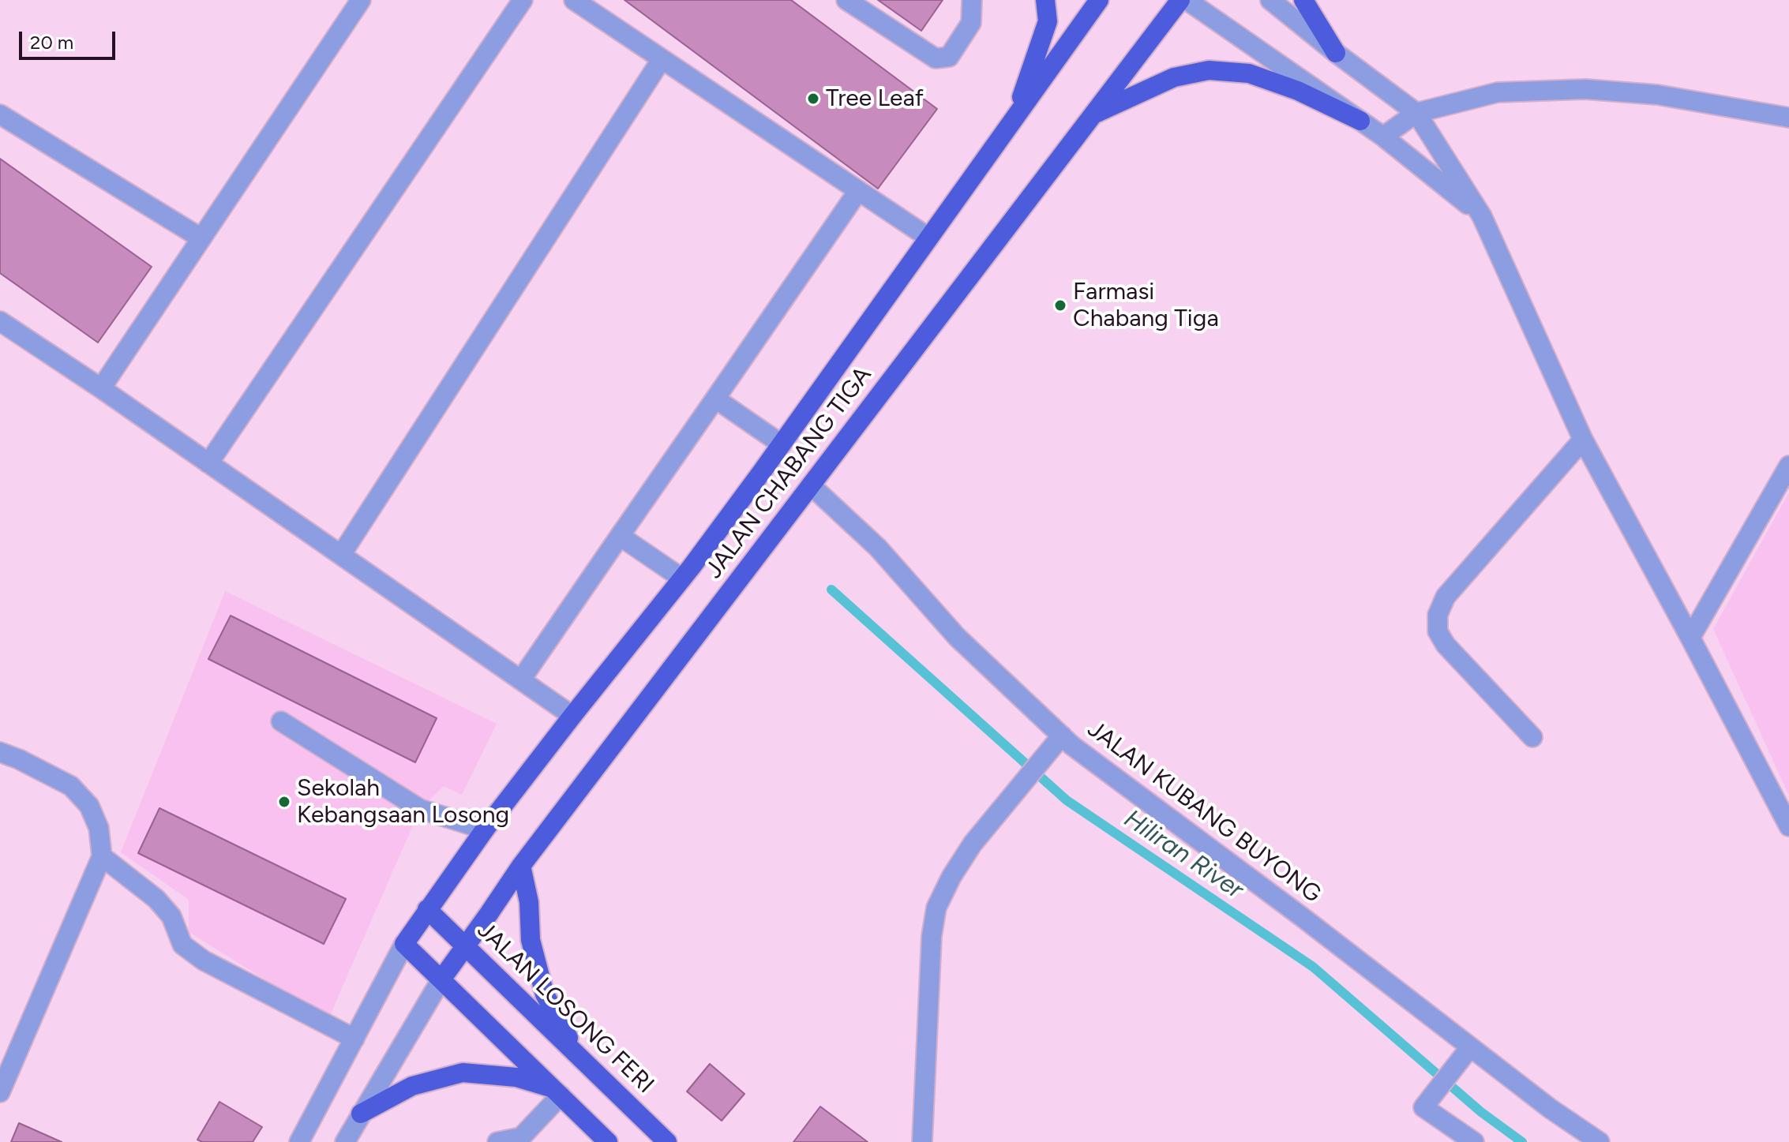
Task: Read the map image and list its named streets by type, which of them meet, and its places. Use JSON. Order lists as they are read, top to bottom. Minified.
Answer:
{"streets":{"main road":["JALAN CHABANG TIGA","JALAN LOSONG FERI"],"street":["JALAN KUBANG BUYONG"]},"crossings":[["JALAN CHABANG TIGA","JALAN KUBANG BUYONG"],["JALAN CHABANG TIGA","JALAN LOSONG FERI"]],"water":["Hiliran River"],"places":["Tree Leaf","Farmasi Chabang Tiga","Sekolah Kebangsaan Losong"],"scale_bar":"20 m"}
